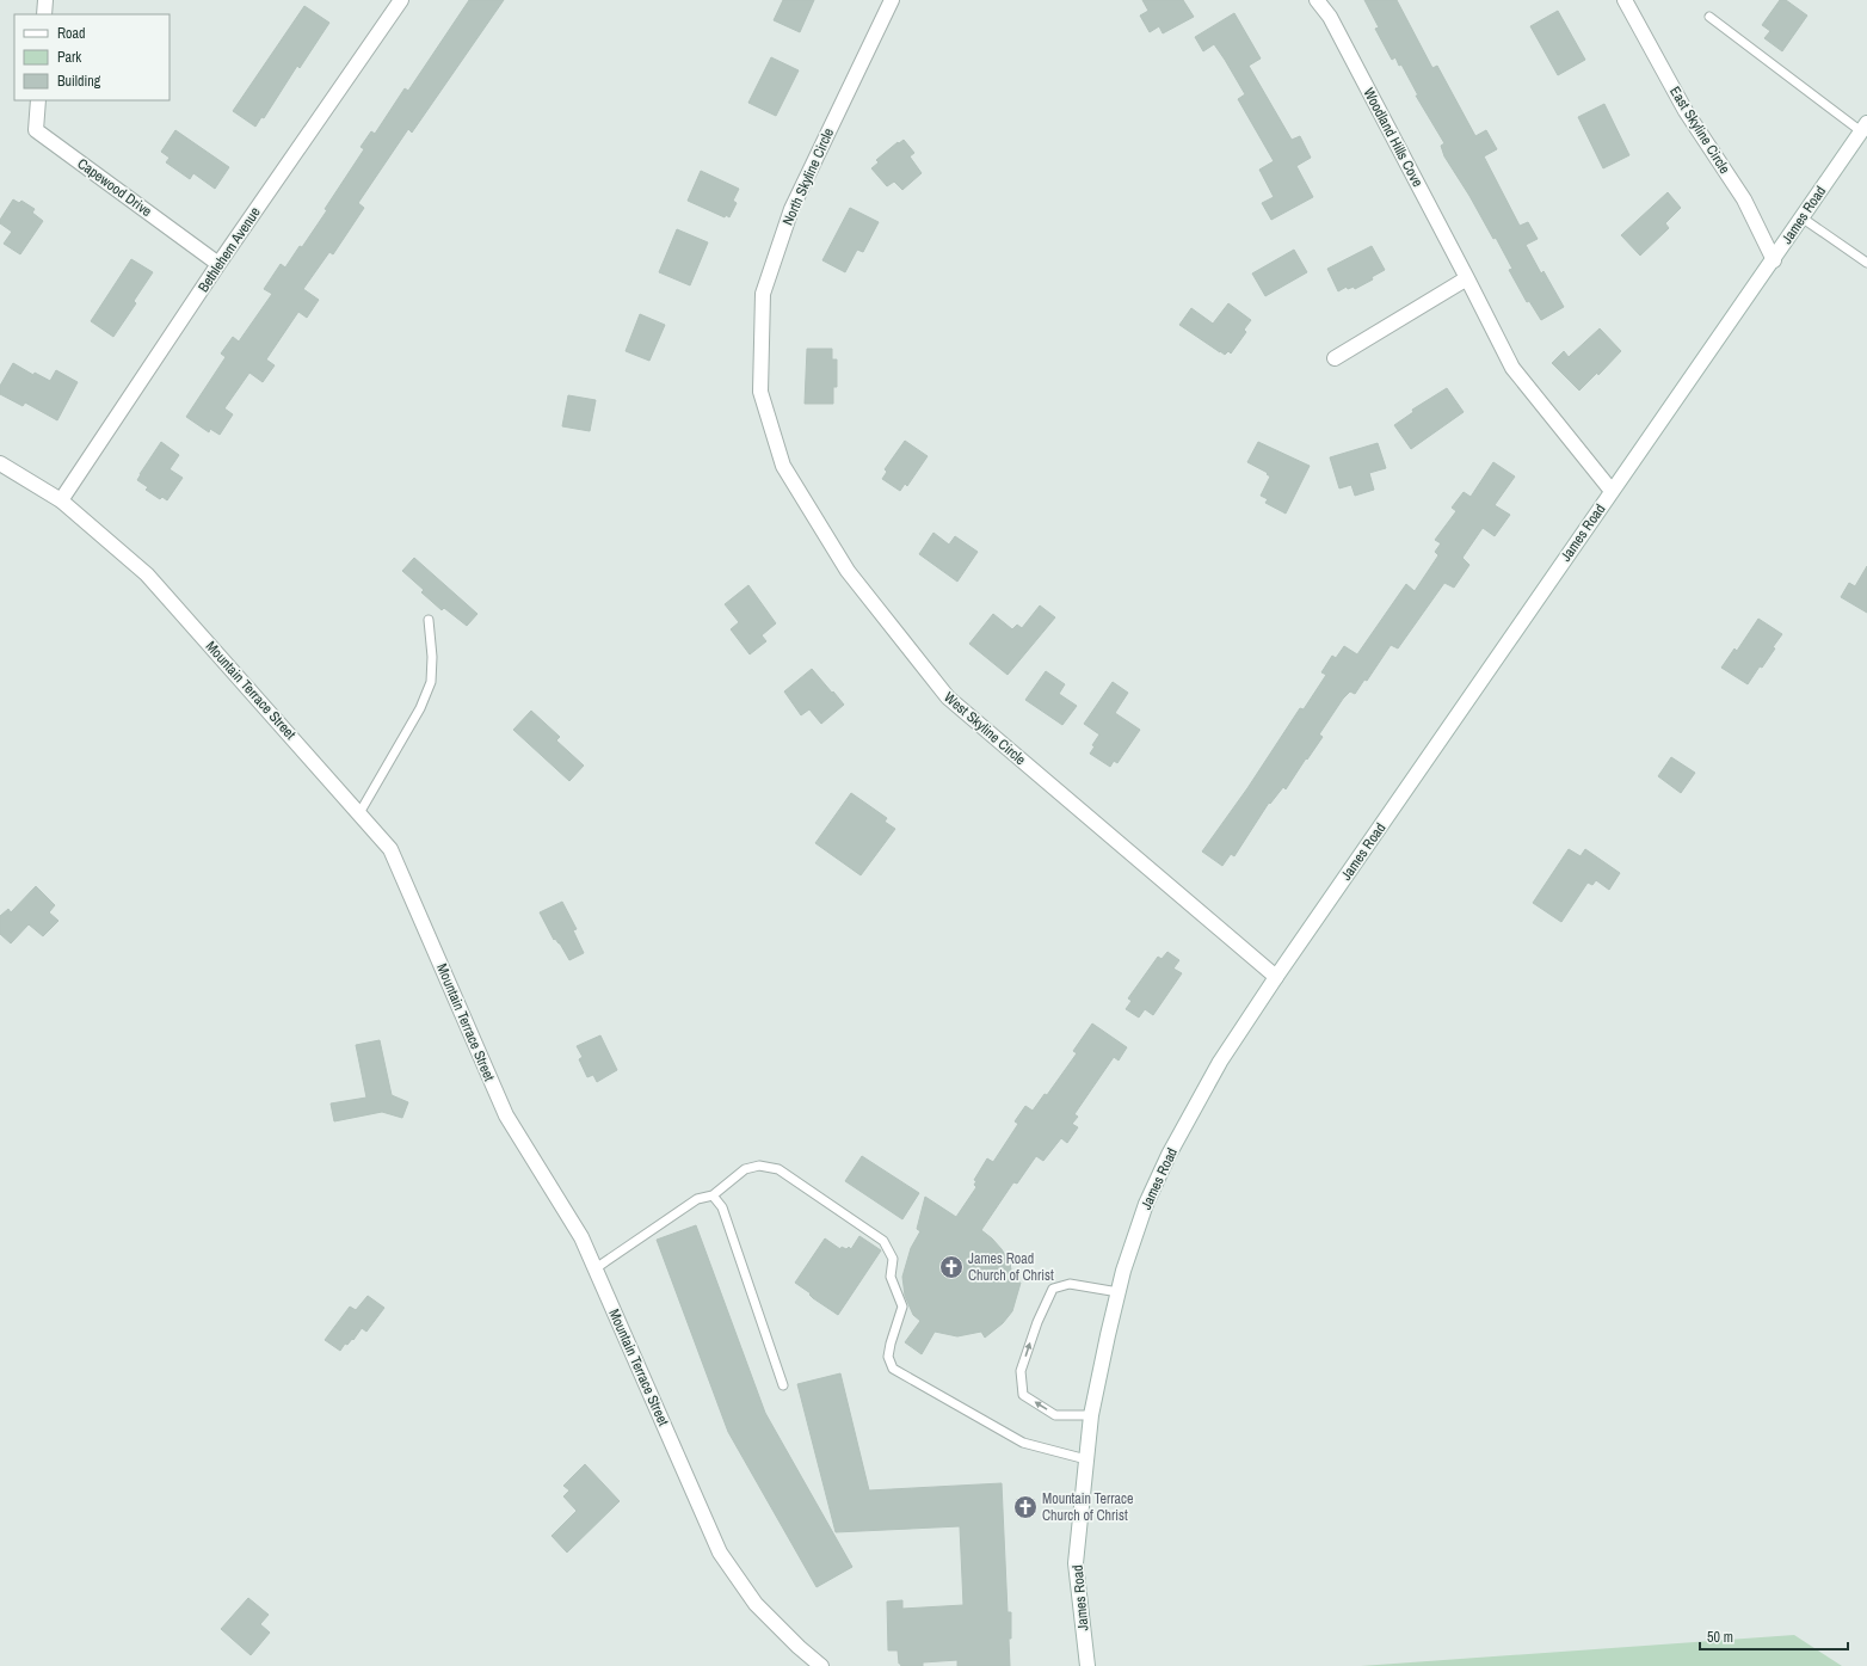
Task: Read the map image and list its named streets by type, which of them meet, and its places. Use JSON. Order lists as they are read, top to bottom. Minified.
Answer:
{"streets":{"street":["East Skyline Circle","Woodland Hills Cove","North Skyline Circle","Capewood Drive","James Road","Bethlehem Avenue","Mountain Terrace Street","West Skyline Circle"]},"crossings":[["East Skyline Circle","James Road"],["Woodland Hills Cove","James Road"],["North Skyline Circle","West Skyline Circle"],["Capewood Drive","Bethlehem Avenue"],["James Road","West Skyline Circle"],["Bethlehem Avenue","Mountain Terrace Street"]],"places":{"church":["James Road Church of Christ","Mountain Terrace Church of Christ"]},"legend":["Road","Park","Building"],"scale_bar":"50 m"}
